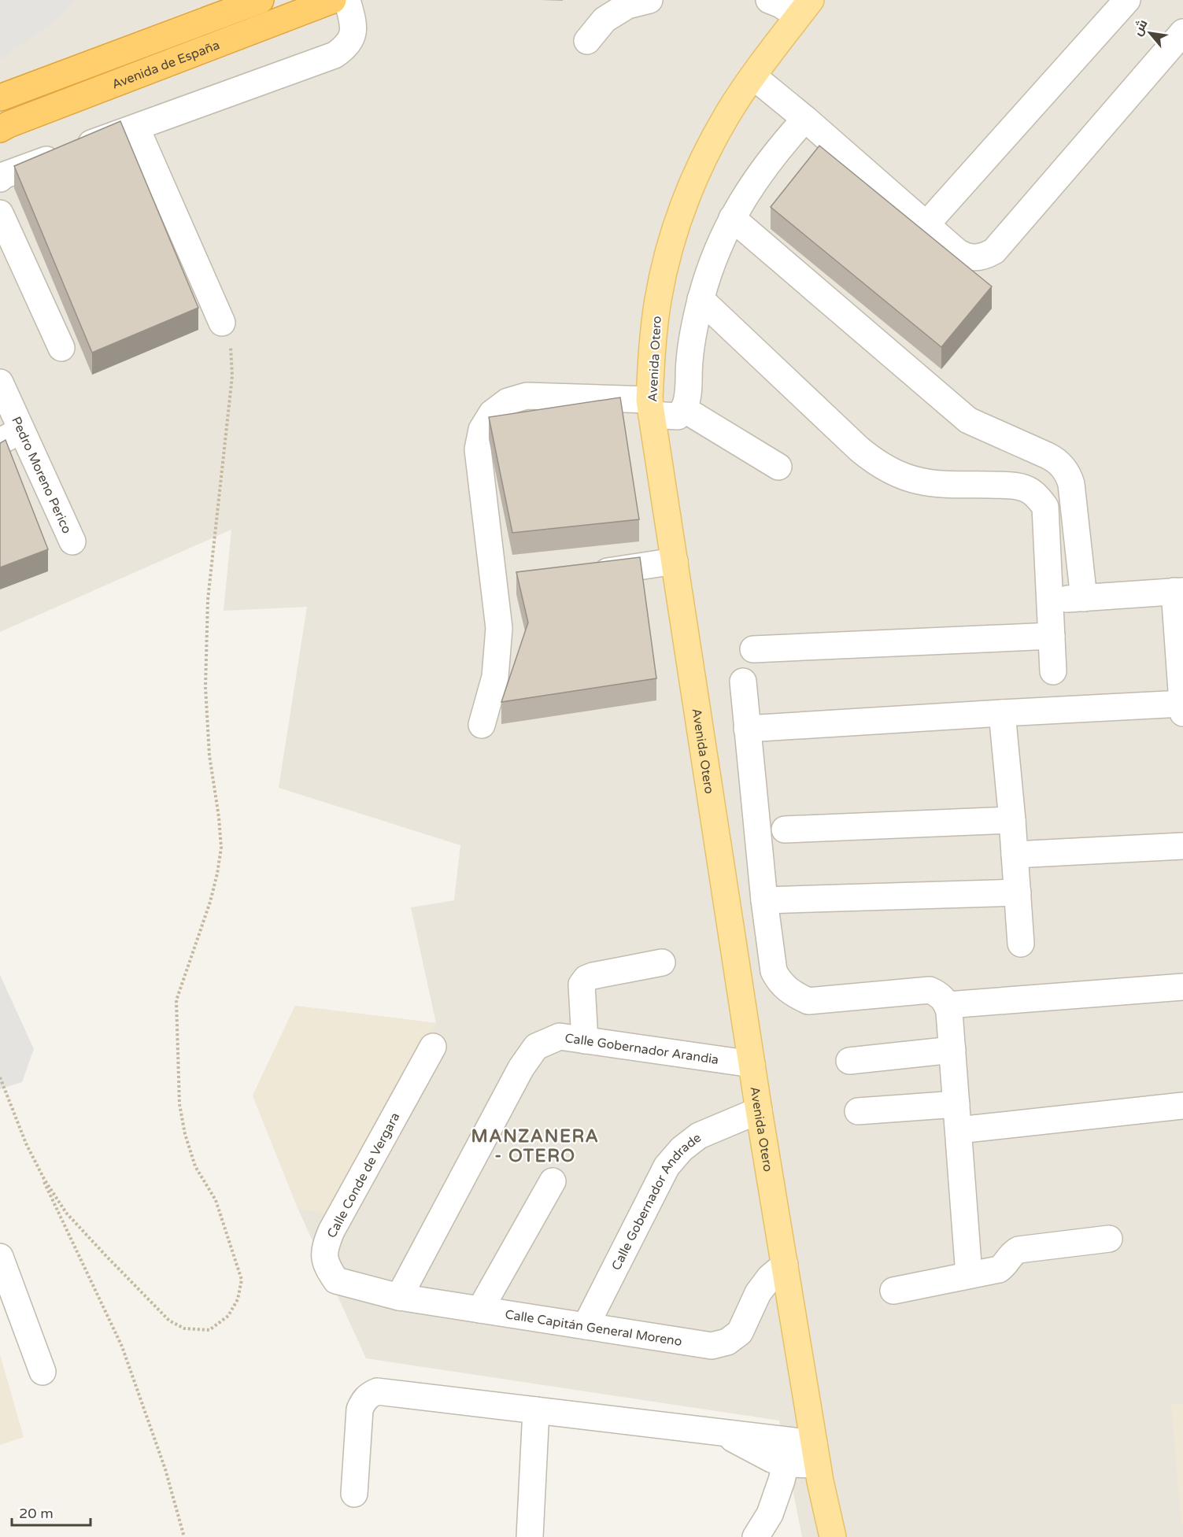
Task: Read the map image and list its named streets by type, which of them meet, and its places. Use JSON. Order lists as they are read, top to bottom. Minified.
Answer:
{"streets":{"highway":["Avenida de España"],"main road":["Avenida Otero"],"street":["Pedro Moreno Perico","Calle Gobernador Arandia","Calle Conde de Vergara","Calle Gobernador Andrade","Calle Capitán General Moreno"]},"crossings":[["Avenida Otero","Calle Gobernador Arandia"],["Avenida Otero","Calle Gobernador Andrade"],["Avenida Otero","Calle Capitán General Moreno"],["Calle Gobernador Arandia","Calle Capitán General Moreno"],["Calle Conde de Vergara","Calle Capitán General Moreno"],["Calle Gobernador Andrade","Calle Capitán General Moreno"]],"districts":["MANZANERA - OTERO"],"scale_bar":"20 m","north":"top left"}
